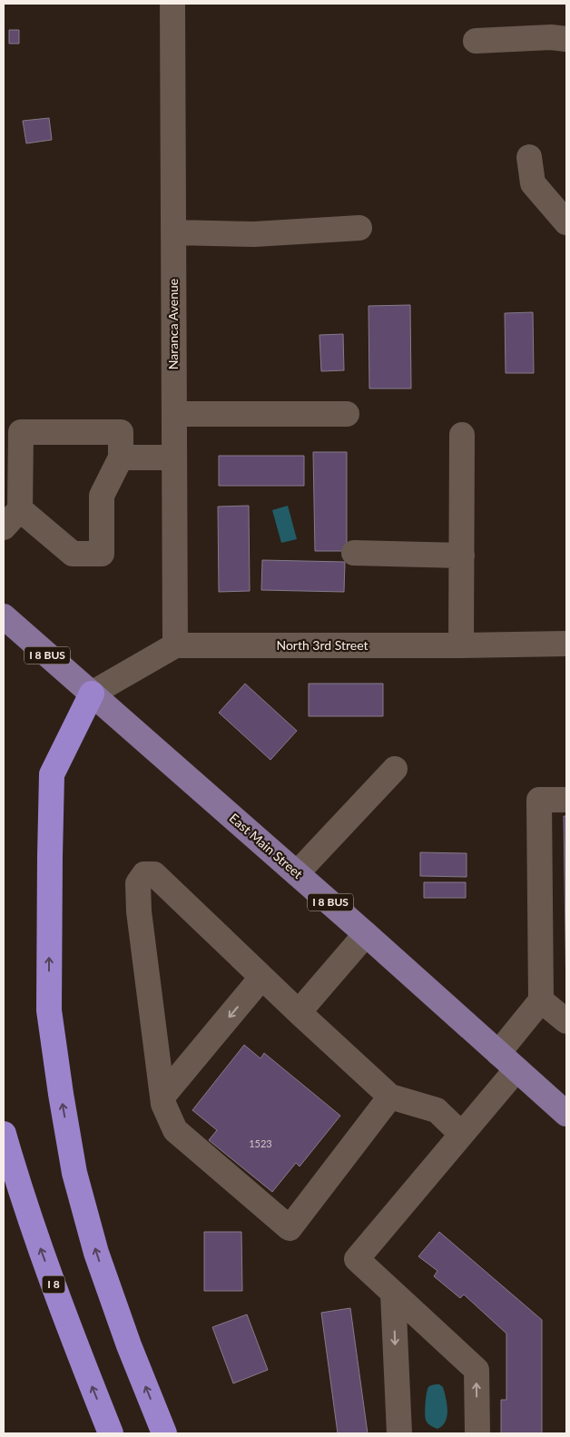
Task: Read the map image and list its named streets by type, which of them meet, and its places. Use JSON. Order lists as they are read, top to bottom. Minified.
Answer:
{"streets":{"highway":["I 8"],"main road":["I 8 BUS","East Main Street"],"street":["Naranca Avenue","North 3rd Street"]},"crossings":[["Naranca Avenue","North 3rd Street"],["North 3rd Street","East Main Street"]],"house_numbers":["1523"]}
